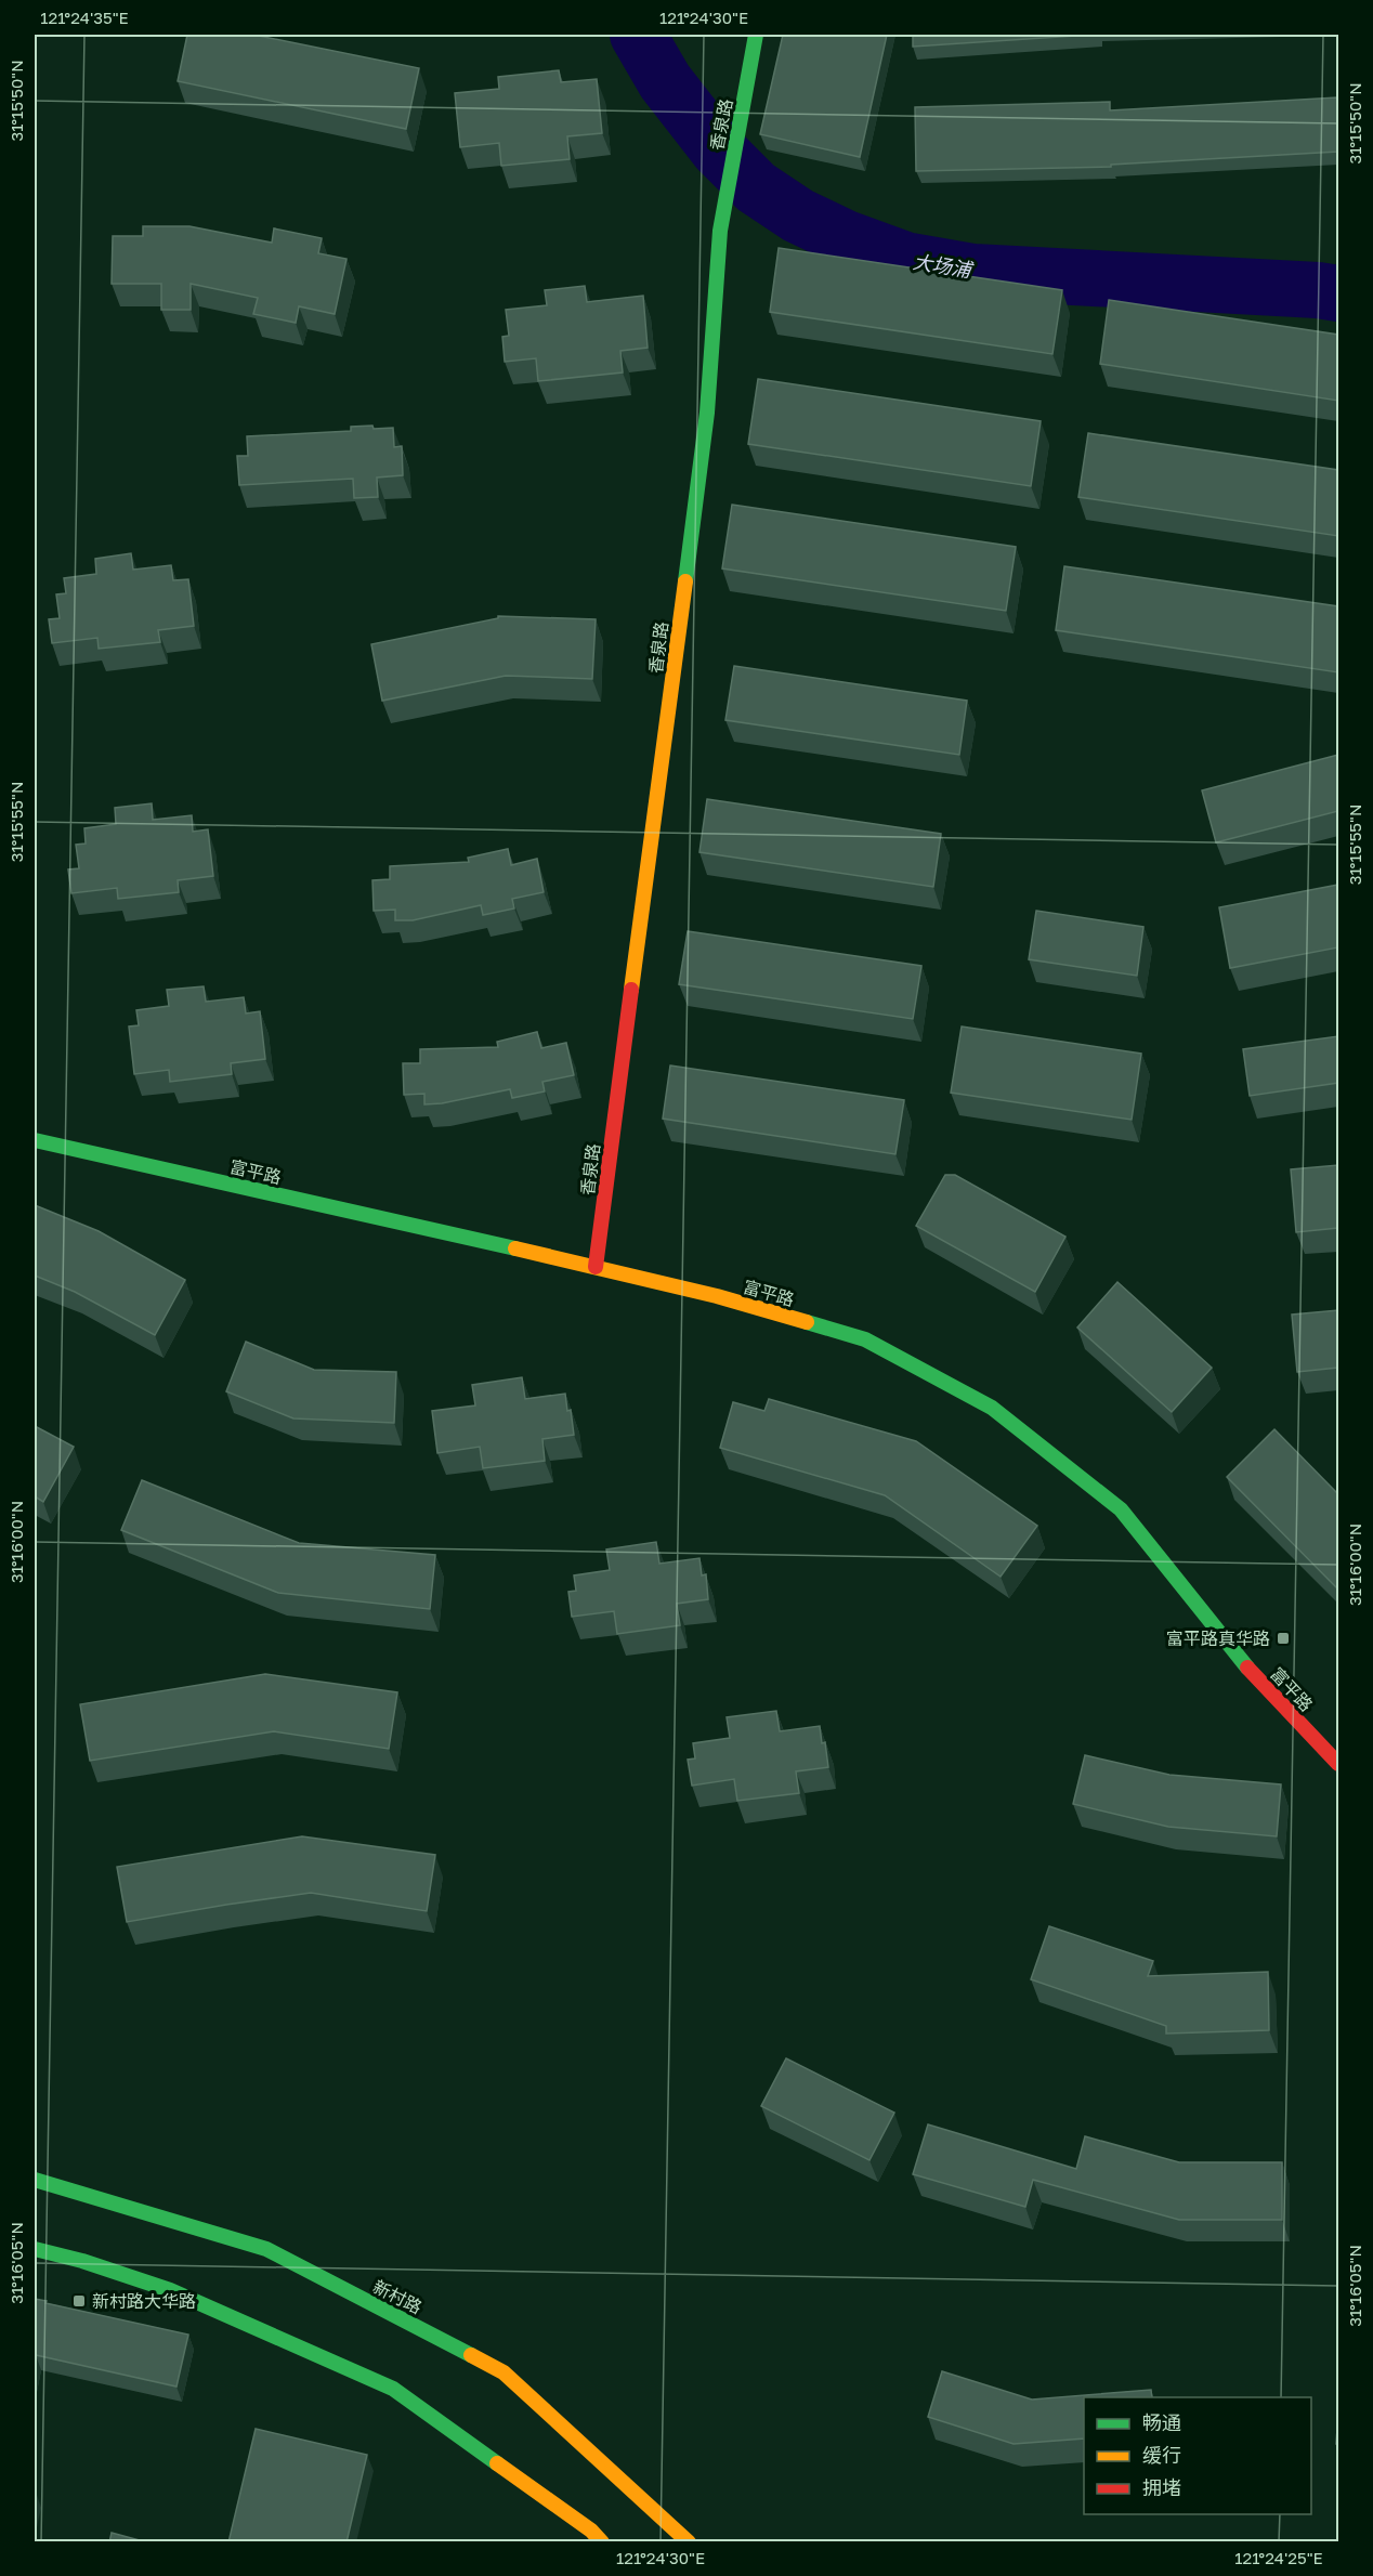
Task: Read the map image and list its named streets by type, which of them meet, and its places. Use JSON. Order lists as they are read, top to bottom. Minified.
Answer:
{"streets":{"street":["香泉路","富平路","新村路"]},"crossings":[["香泉路","富平路"]],"water":["大场浦"],"places":{"transit":["富平路真华路","新村路大华路"]},"legend":["畅通","缓行","拥堵"],"coordinates":["121°24'35\"E","121°24'30\"E","31°15'50\"N","31°15'55\"N","31°16'00\"N","31°16'05\"N","121°24'25\"E"]}
